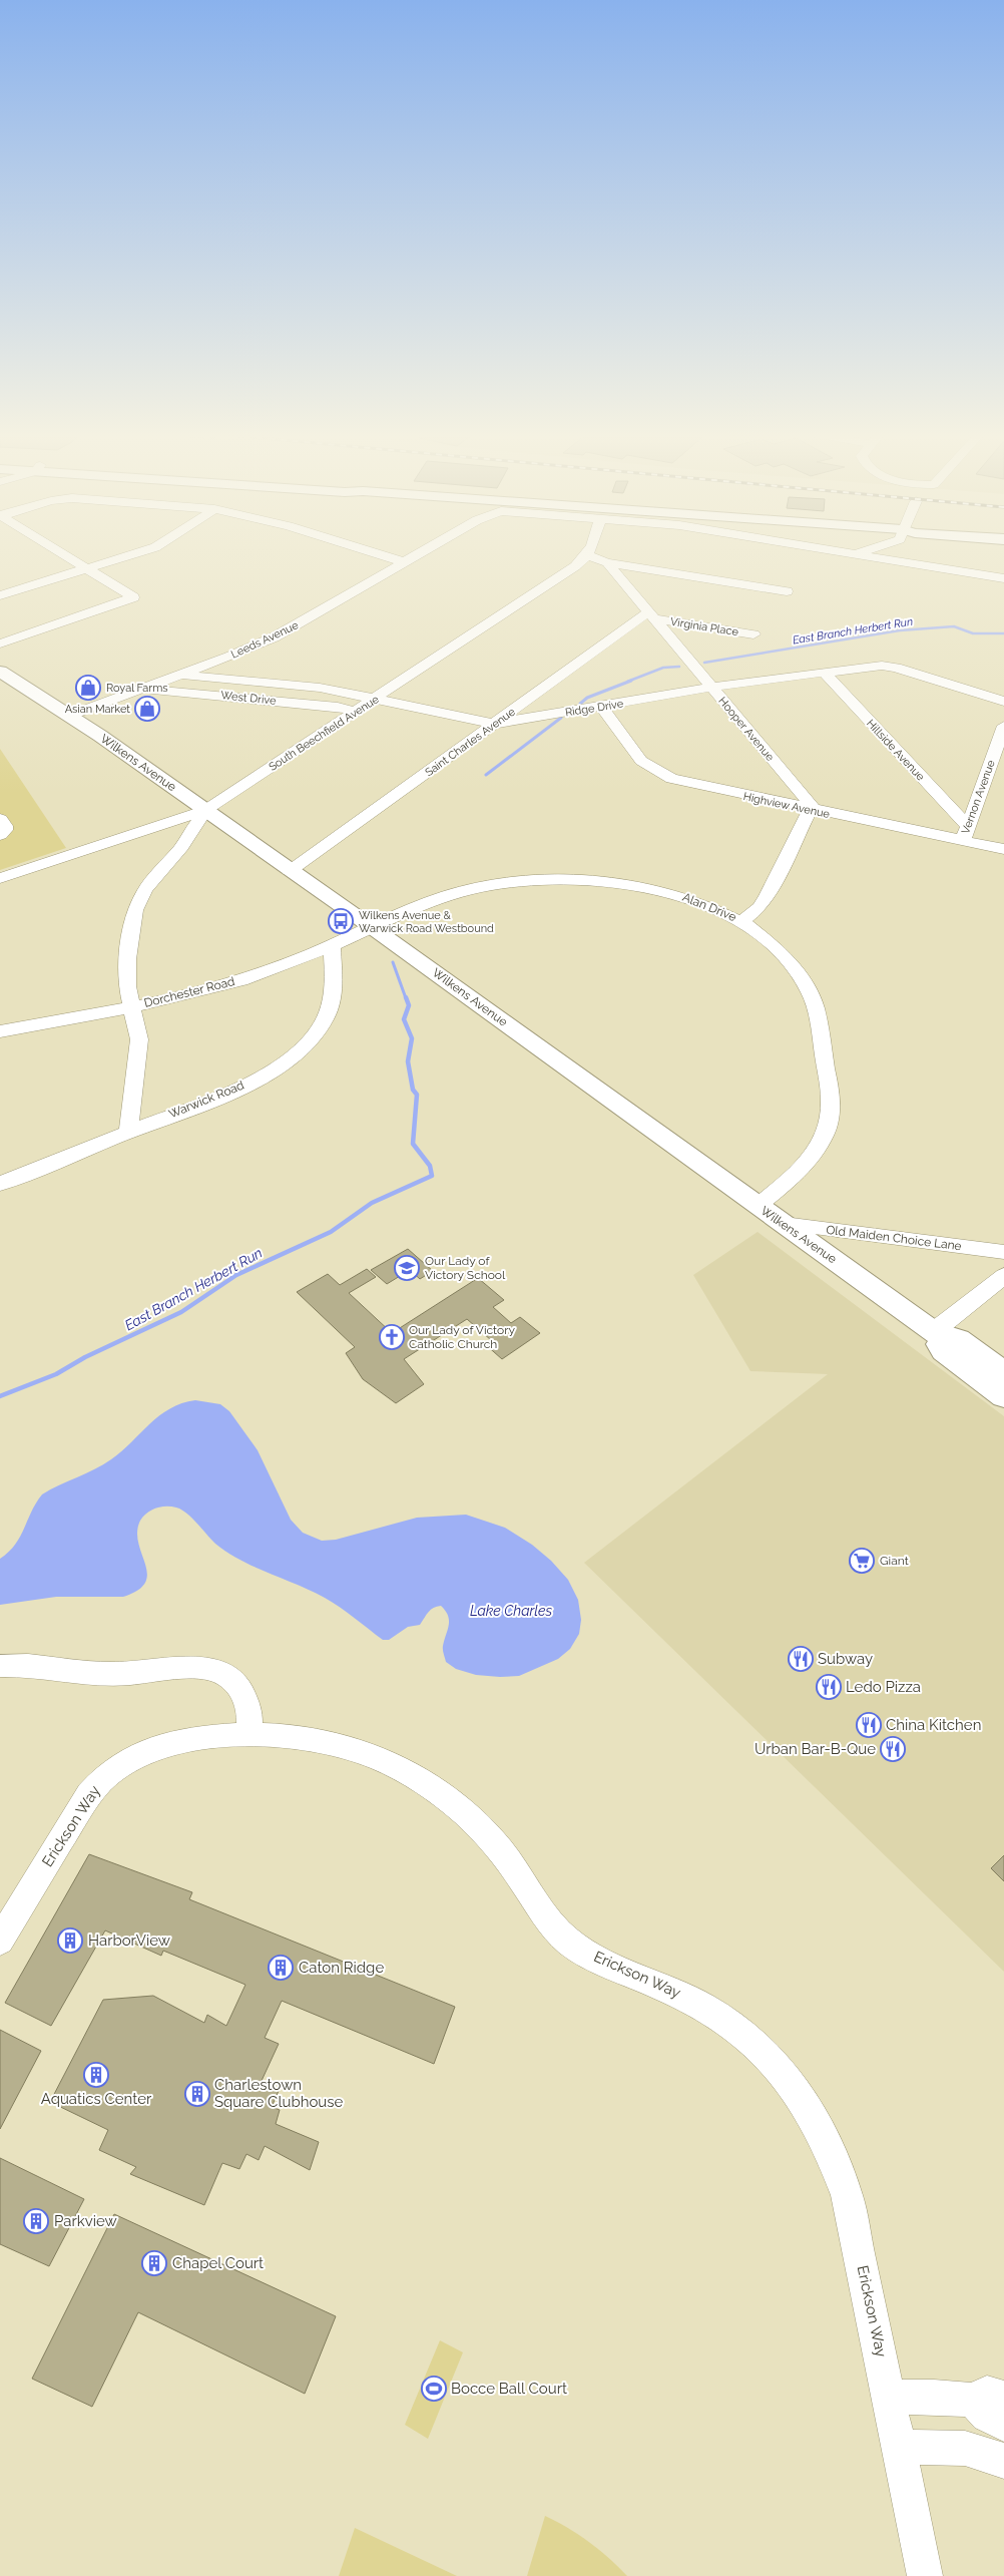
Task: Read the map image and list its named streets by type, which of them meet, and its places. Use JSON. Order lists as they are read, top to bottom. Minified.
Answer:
{"streets":{"main road":["Wilkens Avenue"],"street":["Virginia Place","Leeds Avenue","West Drive","Ridge Drive","Hooper Avenue","South Beechfield Avenue","Saint Charles Avenue","Hillside Avenue","Vernon Avenue","Highview Avenue","Alan Drive","Dorchester Road","Warwick Road","Old Maiden Choice Lane","Erickson Way"]},"crossings":[["Virginia Place","Hooper Avenue"],["Virginia Place","Saint Charles Avenue"],["Leeds Avenue","West Drive"],["Leeds Avenue","Ridge Drive"],["Leeds Avenue","Wilkens Avenue"],["West Drive","South Beechfield Avenue"],["Ridge Drive","Hooper Avenue"],["Ridge Drive","South Beechfield Avenue"],["Ridge Drive","Saint Charles Avenue"],["Ridge Drive","Hillside Avenue"],["Ridge Drive","Highview Avenue"],["Hooper Avenue","Saint Charles Avenue"],["Hooper Avenue","Highview Avenue"],["South Beechfield Avenue","Wilkens Avenue"],["Saint Charles Avenue","Wilkens Avenue"],["Hillside Avenue","Vernon Avenue"],["Hillside Avenue","Highview Avenue"],["Wilkens Avenue","Alan Drive"],["Wilkens Avenue","Dorchester Road"],["Wilkens Avenue","Old Maiden Choice Lane"],["Vernon Avenue","Highview Avenue"],["Alan Drive","Dorchester Road"],["Dorchester Road","Warwick Road"]],"water":["East Branch Herbert Run","Lake Charles"],"places":{"shop":["Royal Farms","Asian Market"],"bus stop":["Wilkens Avenue & Warwick Road Westbound"],"school or university":["Our Lady of Victory School"],"church":["Our Lady of Victory Catholic Church"],"supermarket":["Giant"],"restaurant":["Subway","Ledo Pizza","China Kitchen","Urban Bar-B-Que"],"building":["HarborView","Caton Ridge","Aquatics Center","Charlestown Square Clubhouse","Parkview","Chapel Court"],"sports":["Bocce Ball Court"]}}
